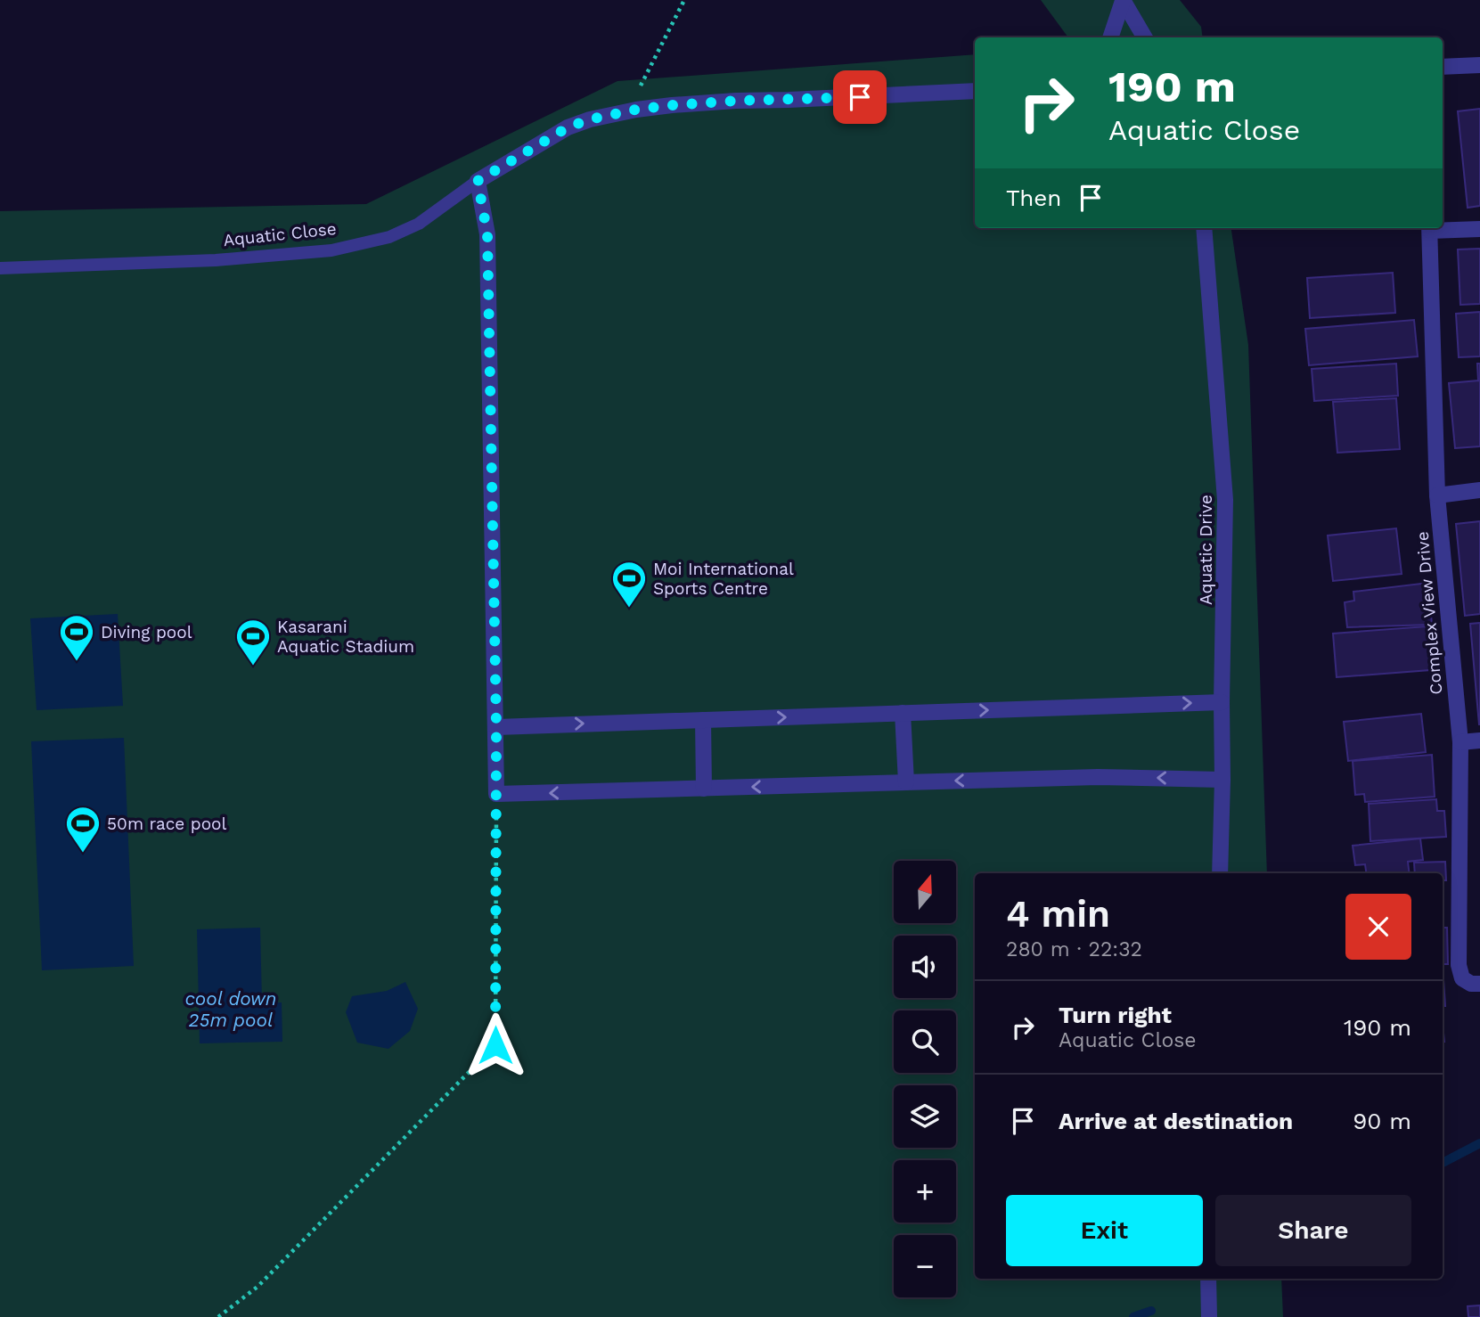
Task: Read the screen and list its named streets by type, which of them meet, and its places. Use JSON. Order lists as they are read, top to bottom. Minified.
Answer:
{"streets":{"street":["Aquatic Close","Aquatic Drive","Complex View Drive"]},"water":["cool down 25m pool"],"places":{"sports":["Moi International Sports Centre","Diving pool","Kasarani Aquatic Stadium","50m race pool"]},"north":"top","page":{"turn":["190 m","Aquatic Close"],"then":"Then","map_buttons":["+","−"],"heading":["4 min","280 m · 22:32"],"list":[{"name":"Turn right","note":"Aquatic Close","value":"190 m"},{"name":"Arrive at destination","value":"90 m"}],"buttons":["Exit","Share"]}}
